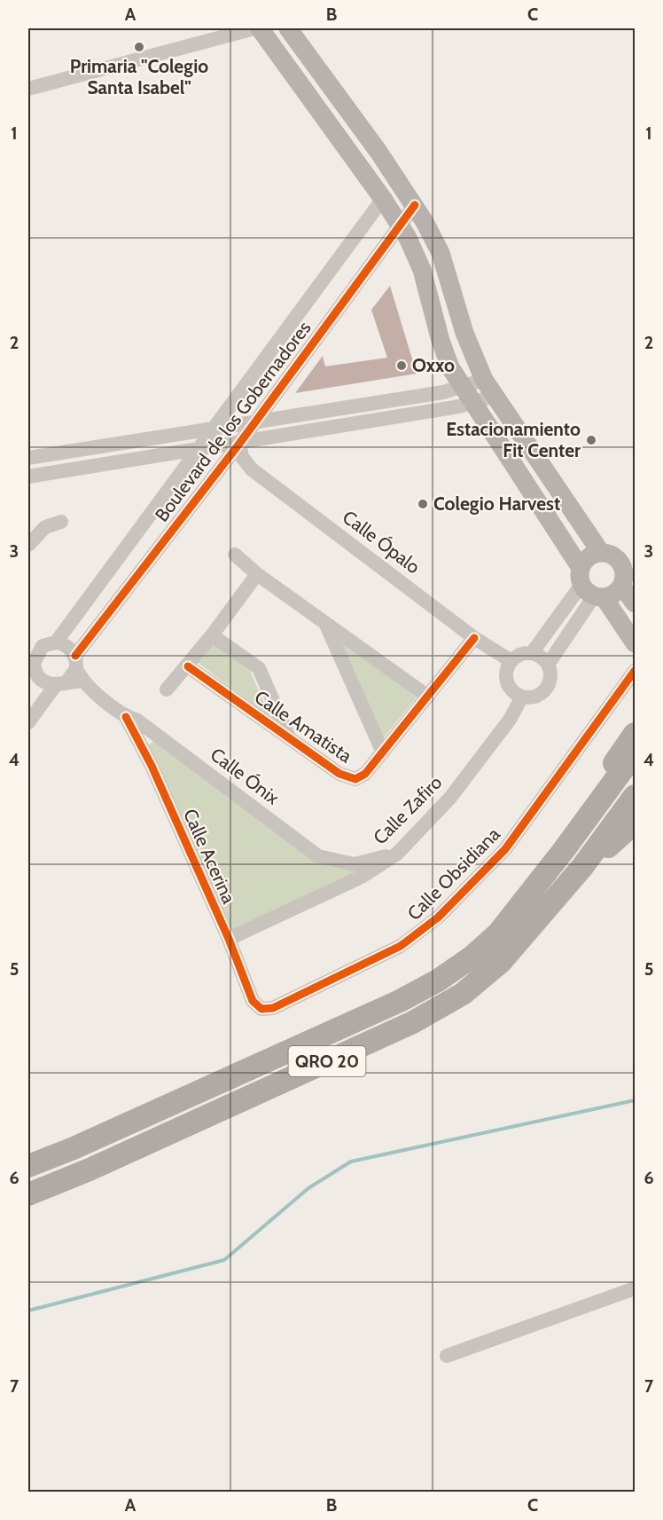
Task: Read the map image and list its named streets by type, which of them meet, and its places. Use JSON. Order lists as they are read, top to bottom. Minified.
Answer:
{"streets":{"highway":["QRO 20"],"street":["Boulevard de los Gobernadores","Calle Ópalo","Calle Amatista","Calle Ónix","Calle Zafiro","Calle Acerina","Calle Obsidiana"]},"crossings":[["Boulevard de los Gobernadores","Calle Ópalo"],["Boulevard de los Gobernadores","Calle Ónix"],["Calle Ópalo","Calle Amatista"],["Calle Ópalo","Calle Zafiro"],["Calle Ónix","Calle Zafiro"],["Calle Ónix","Calle Acerina"],["Calle Zafiro","Calle Acerina"],["Calle Acerina","Calle Obsidiana"]],"places":["Primaria \"Colegio Santa Isabel\"","Oxxo","Estacionamiento Fit Center","Colegio Harvest"],"grid":{"columns":["A","B","C"],"rows":["1","2","3","4","5","6","7"]}}
